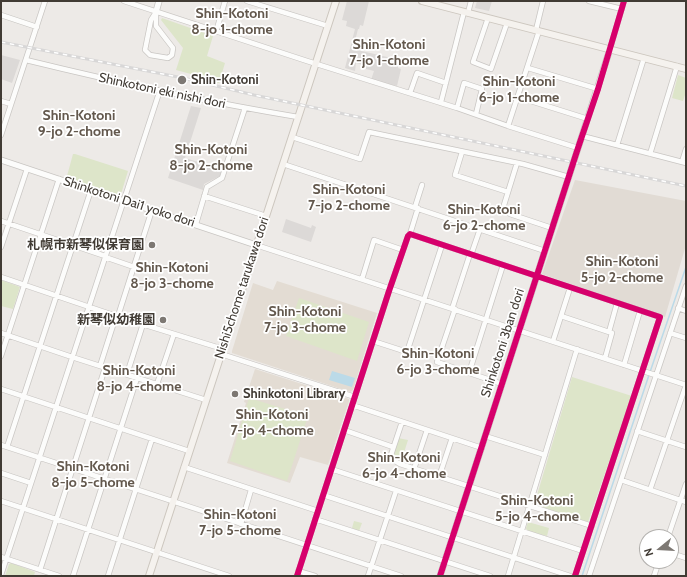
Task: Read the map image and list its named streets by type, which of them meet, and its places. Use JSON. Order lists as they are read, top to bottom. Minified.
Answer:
{"streets":{"main road":["Nishi5chome tarukawa dori"],"street":["Shinkotoni eki nishi dori","Shinkotoni Dai1 yoko dori","Shinkotoni 3ban dori"]},"crossings":[["Shinkotoni eki nishi dori","Nishi5chome tarukawa dori"],["Shinkotoni Dai1 yoko dori","Nishi5chome tarukawa dori"]],"districts":["Shin-Kotoni 8-jo 1-chome","Shin-Kotoni 7-jo 1-chome","Shin-Kotoni 6-jo 1-chome","Shin-Kotoni 9-jo 2-chome","Shin-Kotoni 8-jo 2-chome","Shin-Kotoni 7-jo 2-chome","Shin-Kotoni 6-jo 2-chome","Shin-Kotoni 5-jo 2-chome","Shin-Kotoni 8-jo 3-chome","Shin-Kotoni 7-jo 3-chome","Shin-Kotoni 6-jo 3-chome","Shin-Kotoni 8-jo 4-chome","Shin-Kotoni 7-jo 4-chome","Shin-Kotoni 6-jo 4-chome","Shin-Kotoni 8-jo 5-chome","Shin-Kotoni 5-jo 4-chome","Shin-Kotoni 7-jo 5-chome"],"places":["Shin-Kotoni","札幌市新琴似保育園","新琴似幼稚園","Shinkotoni Library"],"north":"left"}
